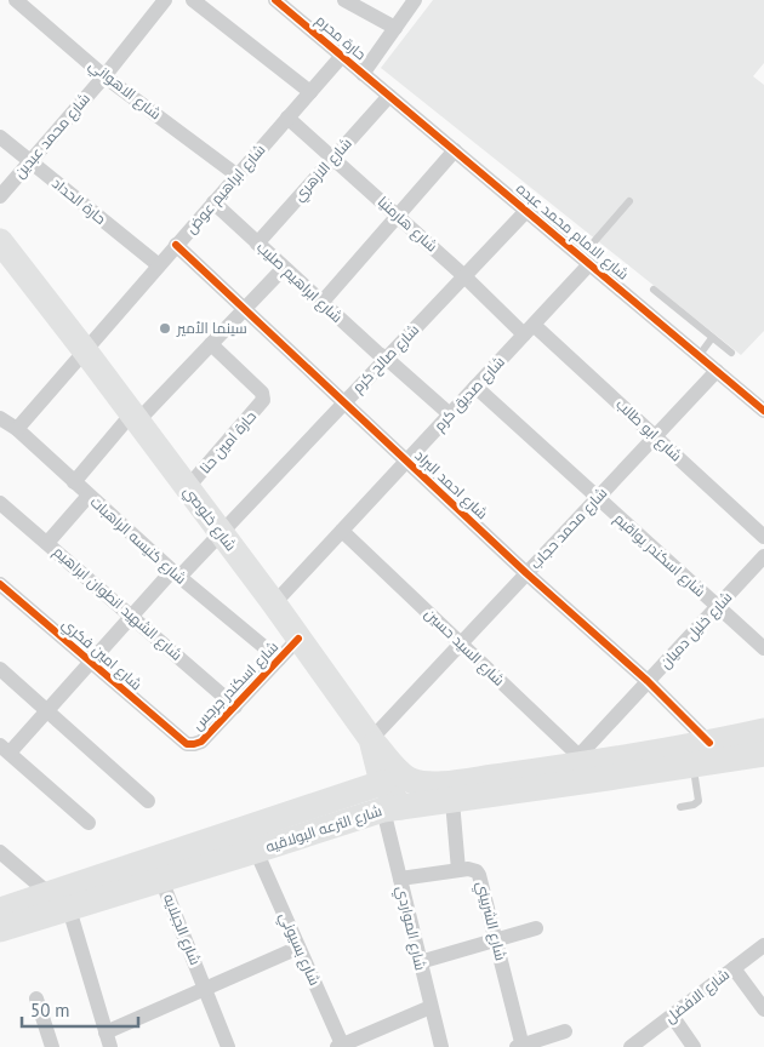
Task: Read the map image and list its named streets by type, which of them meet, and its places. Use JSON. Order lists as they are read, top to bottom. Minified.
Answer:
{"streets":{"main road":["شارع خلوصي","شارع الترعه البولاقيه"],"street":["حارة محرم","شارع الاهواني","شارع محمد عبدين","شارع الازهري","شارع ابراهيم عوض","حارة الحداد","شارع هارمنيا","شارع الامام محمد عبده","شارع ابراهيم صليب","شارع صالح كرم","شارع صديق كرم","شارع ابو طالب","حارة امين حنا","شارع احمد البراد","شارع محمد حجاب","شارع كنيسه الراهبات","شارع اسكندر يواقيم","شارع الشهيد انطوان ابراهيم","شارع خليل دميان","شارع السيد حسين","شارع امين فكري","شارع اسكندر جرجس","شارع الشربيني","شارع المواردي","شارع الجبلايه","شارع بسيوني","شارع الافضل"]},"crossings":[["حارة محرم","شارع ابراهيم عوض"],["حارة محرم","شارع الامام محمد عبده"],["شارع الاهواني","شارع محمد عبدين"],["شارع الاهواني","شارع ابراهيم عوض"],["شارع محمد عبدين","حارة الحداد"],["شارع الازهري","شارع هارمنيا"],["شارع الازهري","شارع الامام محمد عبده"],["شارع الازهري","شارع ابراهيم صليب"],["شارع ابراهيم عوض","حارة الحداد"],["شارع ابراهيم عوض","شارع هارمنيا"],["شارع ابراهيم عوض","شارع ابراهيم صليب"],["شارع ابراهيم عوض","شارع احمد البراد"],["شارع ابراهيم عوض","شارع خلوصي"],["شارع ابراهيم عوض","شارع كنيسه الراهبات"],["شارع هارمنيا","شارع صالح كرم"],["شارع هارمنيا","شارع صديق كرم"],["شارع هارمنيا","شارع ابو طالب"],["شارع الامام محمد عبده","شارع صالح كرم"],["شارع الامام محمد عبده","شارع صديق كرم"],["شارع الامام محمد عبده","شارع محمد حجاب"],["شارع ابراهيم صليب","شارع صالح كرم"],["شارع ابراهيم صليب","شارع صديق كرم"],["شارع صالح كرم","شارع احمد البراد"],["شارع صالح كرم","شارع خلوصي"],["شارع صالح كرم","شارع كنيسه الراهبات"],["شارع صالح كرم","شارع الشهيد انطوان ابراهيم"],["شارع صالح كرم","شارع امين فكري"],["شارع صديق كرم","شارع ابو طالب"],["شارع صديق كرم","شارع احمد البراد"],["شارع صديق كرم","شارع خلوصي"],["شارع صديق كرم","شارع اسكندر يواقيم"],["شارع صديق كرم","شارع السيد حسين"],["شارع ابو طالب","شارع محمد حجاب"],["حارة امين حنا","شارع خلوصي"],["شارع احمد البراد","شارع محمد حجاب"],["شارع احمد البراد","شارع خليل دميان"],["شارع احمد البراد","شارع الترعه البولاقيه"],["شارع خلوصي","شارع محمد حجاب"],["شارع خلوصي","شارع اسكندر جرجس"],["شارع خلوصي","شارع الترعه البولاقيه"],["شارع خلوصي","شارع المواردي"],["شارع محمد حجاب","شارع اسكندر يواقيم"],["شارع محمد حجاب","شارع السيد حسين"],["شارع محمد حجاب","شارع الترعه البولاقيه"],["شارع كنيسه الراهبات","شارع اسكندر جرجس"],["شارع اسكندر يواقيم","شارع خليل دميان"],["شارع الشهيد انطوان ابراهيم","شارع اسكندر جرجس"],["شارع خليل دميان","شارع السيد حسين"],["شارع خليل دميان","شارع الترعه البولاقيه"],["شارع السيد حسين","شارع الترعه البولاقيه"],["شارع امين فكري","شارع اسكندر جرجس"],["شارع الترعه البولاقيه","شارع المواردي"],["شارع الترعه البولاقيه","شارع الجبلايه"],["شارع الترعه البولاقيه","شارع بسيوني"],["شارع الشربيني","شارع المواردي"]],"places":["سينما الأمير"],"scale_bar":"50 m"}
